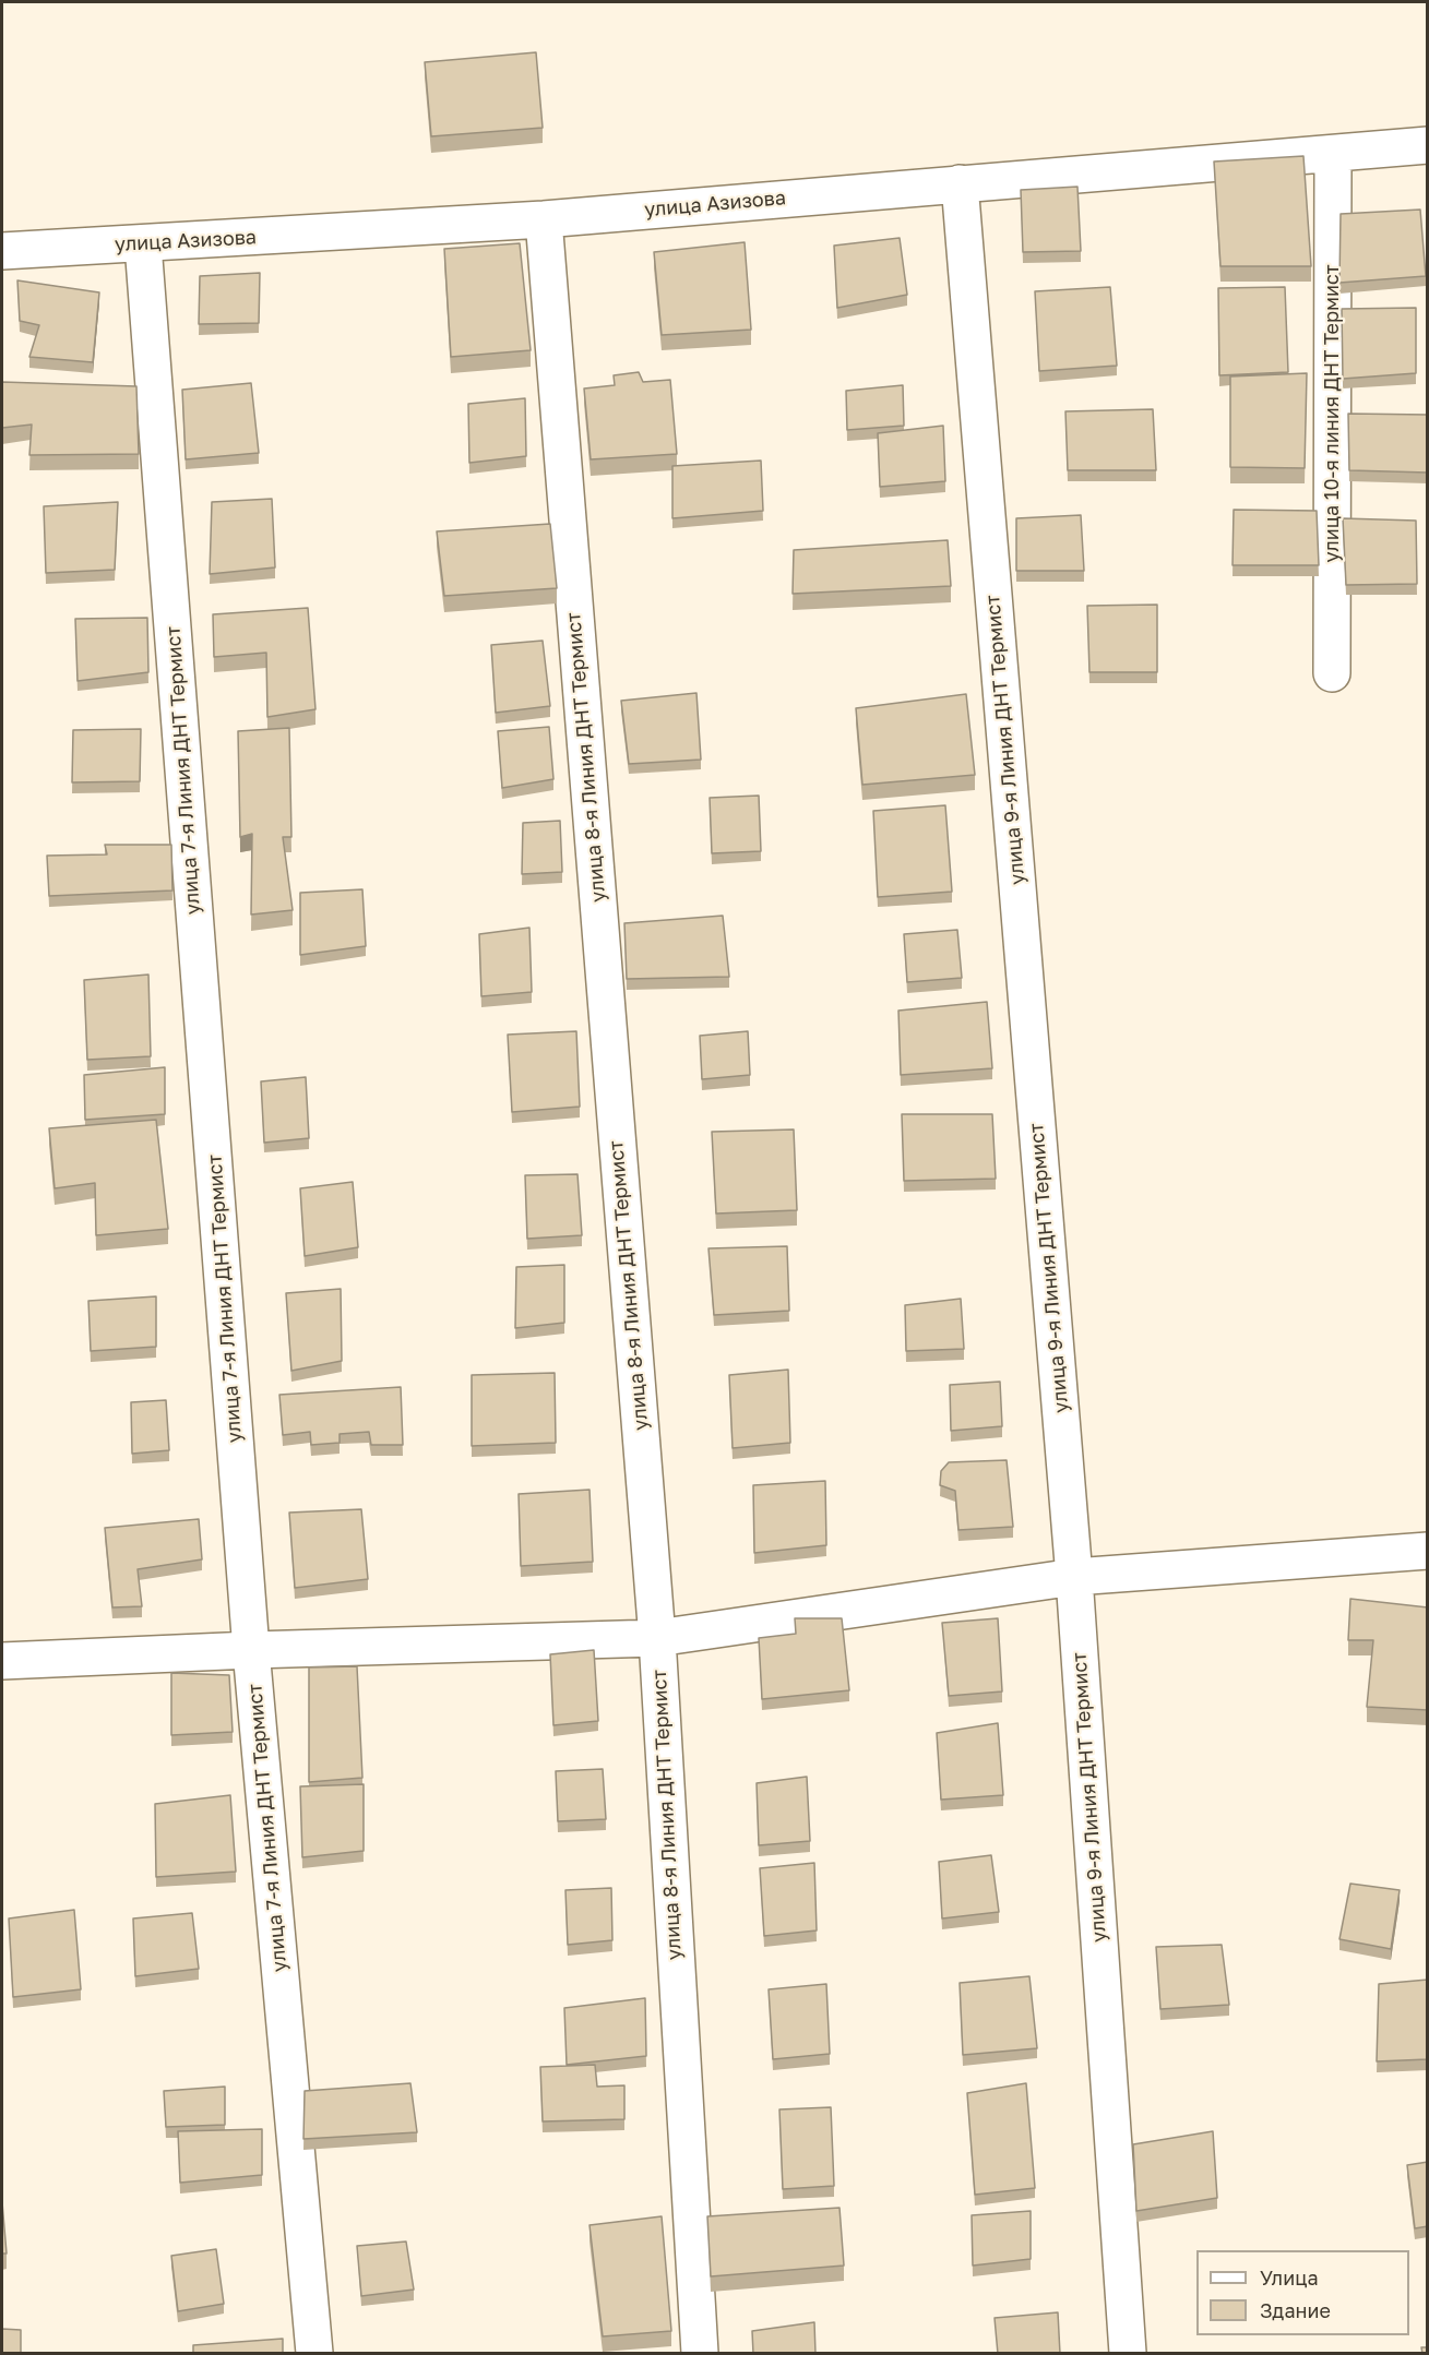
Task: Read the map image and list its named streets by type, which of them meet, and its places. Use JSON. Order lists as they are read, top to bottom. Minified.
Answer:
{"streets":{"street":["улица Азизова","улица 10-я линия ДНТ Термист","улица 9-я Линия ДНТ Термист","улица 8-я Линия ДНТ Термист","улица 7-я Линия ДНТ Термист"]},"crossings":[["улица Азизова","улица 10-я линия ДНТ Термист"],["улица Азизова","улица 9-я Линия ДНТ Термист"],["улица Азизова","улица 8-я Линия ДНТ Термист"],["улица Азизова","улица 7-я Линия ДНТ Термист"]],"legend":["Улица","Здание"]}
